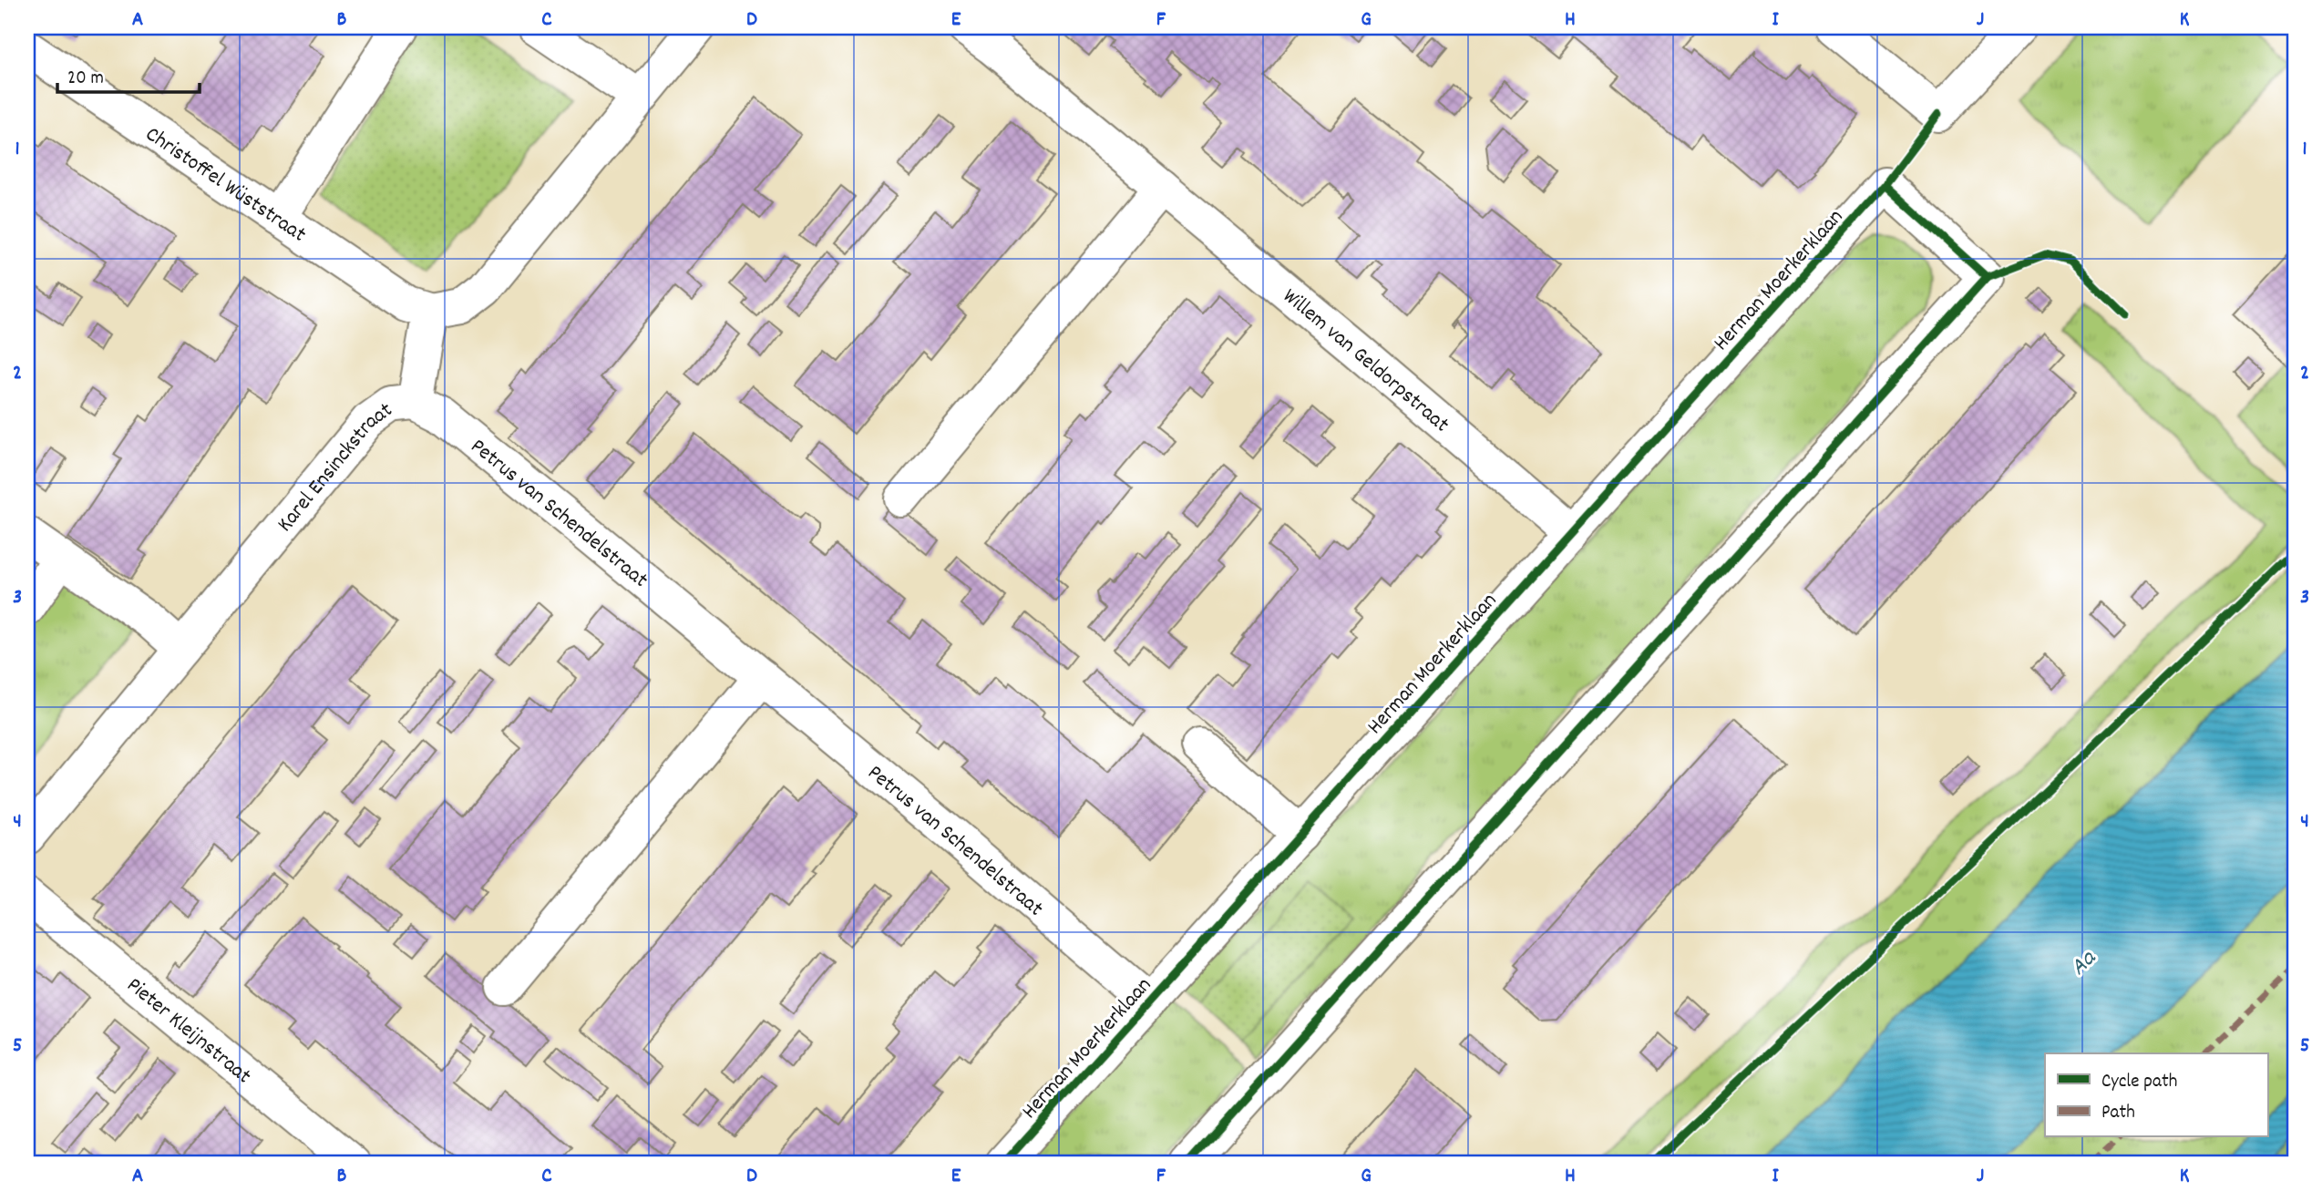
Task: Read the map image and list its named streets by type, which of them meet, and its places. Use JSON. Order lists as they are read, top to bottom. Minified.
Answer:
{"streets":{"street":["Christoffel Wüststraat","Herman Moerkerklaan","Willem van Geldorpstraat","Karel Ensinckstraat","Petrus van Schendelstraat","Pieter Kleijnstraat"]},"crossings":[["Christoffel Wüststraat","Karel Ensinckstraat"],["Herman Moerkerklaan","Willem van Geldorpstraat"],["Herman Moerkerklaan","Petrus van Schendelstraat"],["Karel Ensinckstraat","Petrus van Schendelstraat"]],"water":["Aa"],"legend":["Cycle path","Path"],"scale_bar":"20 m","grid":{"columns":["A","B","C","D","E","F","G","H","I","J","K"],"rows":["1","2","3","4","5"]}}
